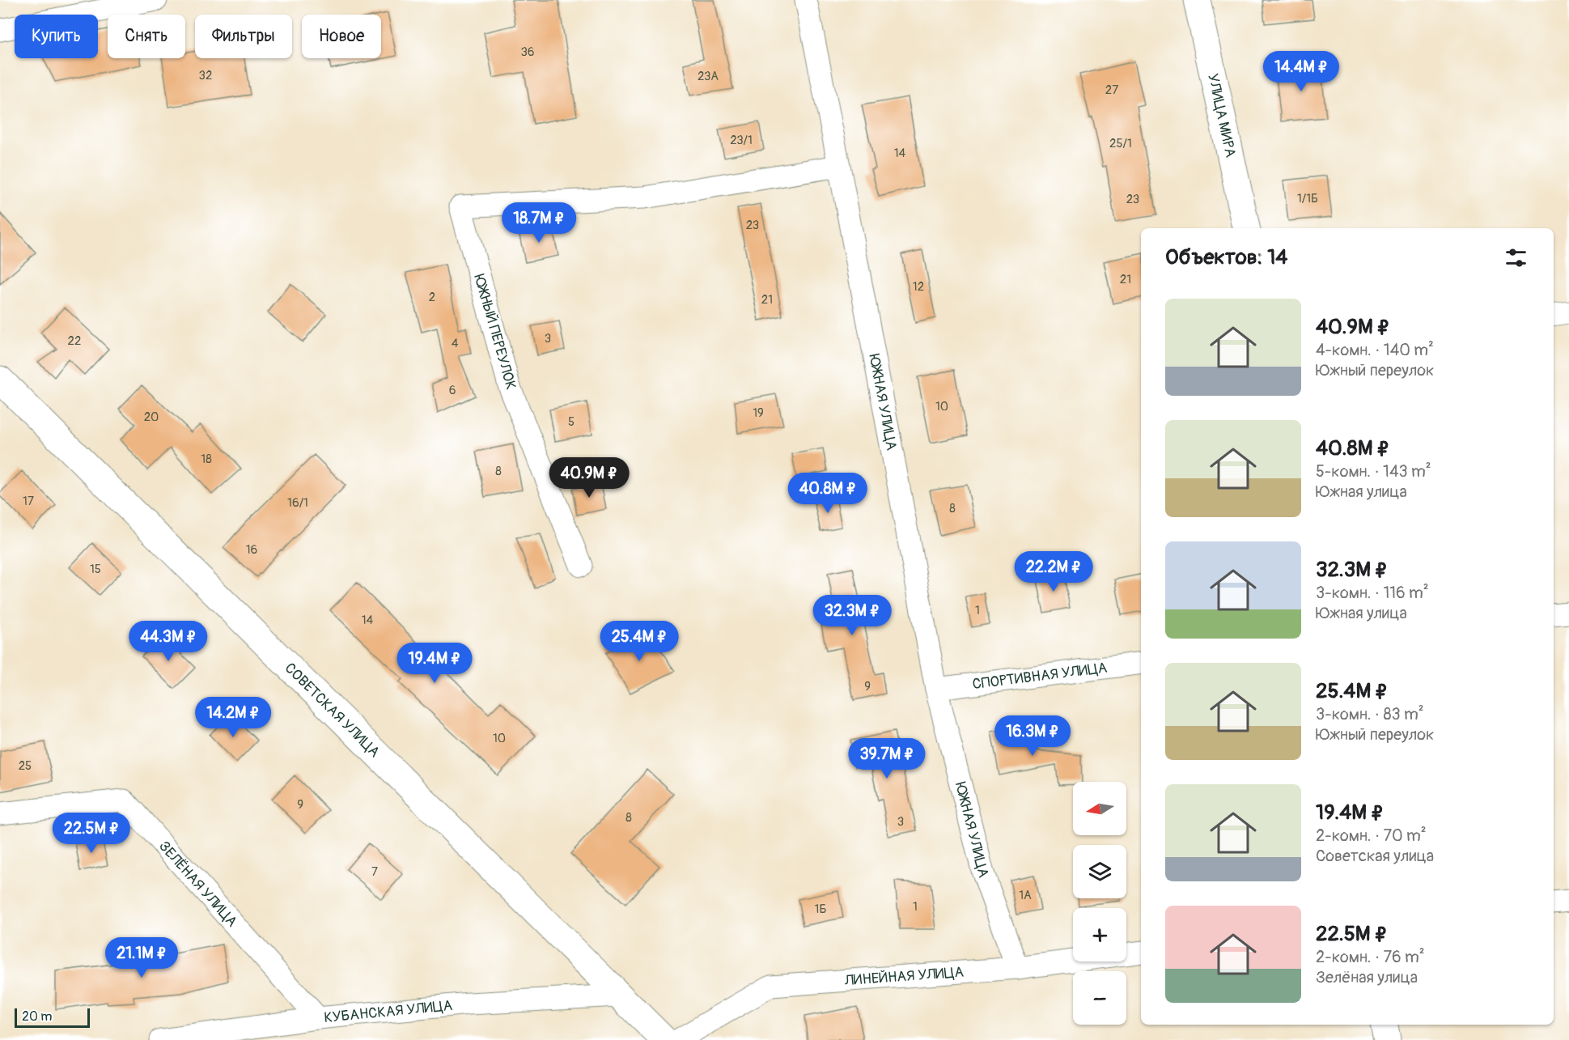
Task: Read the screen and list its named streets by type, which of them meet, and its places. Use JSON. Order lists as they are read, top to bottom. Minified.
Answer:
{"streets":{"street":["УЛИЦА МИРА","ЮЖНЫЙ ПЕРЕУЛОК","ЮЖНАЯ УЛИЦА","СПОРТИВНАЯ УЛИЦА","СОВЕТСКАЯ УЛИЦА","ЗЕЛЁНАЯ УЛИЦА","ЛИНЕЙНАЯ УЛИЦА","КУБАНСКАЯ УЛИЦА"]},"crossings":[["ЮЖНЫЙ ПЕРЕУЛОК","ЮЖНАЯ УЛИЦА"],["ЮЖНАЯ УЛИЦА","СПОРТИВНАЯ УЛИЦА"],["ЮЖНАЯ УЛИЦА","ЛИНЕЙНАЯ УЛИЦА"],["СОВЕТСКАЯ УЛИЦА","КУБАНСКАЯ УЛИЦА"],["ЗЕЛЁНАЯ УЛИЦА","КУБАНСКАЯ УЛИЦА"]],"house_numbers":["36","32","23А","27","23/1","25/1","14","1/1Б","23","23","21","12","2","21","3","22","4","6","10","19","20","5","18","8","17","16/1","8","16","15","1","14","9","10","25","9","8","3","7","1А","1","1Б"],"scale_bar":"20 m","north":"left","page":{"chip":["Купить","Снять","Фильтры","Новое"],"price":["14.4M ₽","18.7M ₽","40.9M ₽","40.8M ₽","22.2M ₽","32.3M ₽","44.3M ₽","25.4M ₽","19.4M ₽","14.2M ₽","16.3M ₽","39.7M ₽","22.5M ₽","21.1M ₽"],"heading":"Объектов: 14","list":[{"name":"40.9M ₽","note":"4-комн. · 140 m² · Южный переулок"},{"name":"40.8M ₽","note":"5-комн. · 143 m² · Южная улица"},{"name":"32.3M ₽","note":"3-комн. · 116 m² · Южная улица"},{"name":"25.4M ₽","note":"3-комн. · 83 m² · Южный переулок"},{"name":"19.4M ₽","note":"2-комн. · 70 m² · Советская улица"},{"name":"22.5M ₽","note":"2-комн. · 76 m² · Зелёная улица"}],"map_buttons":["+","−"],"scale":"20 m"}}
